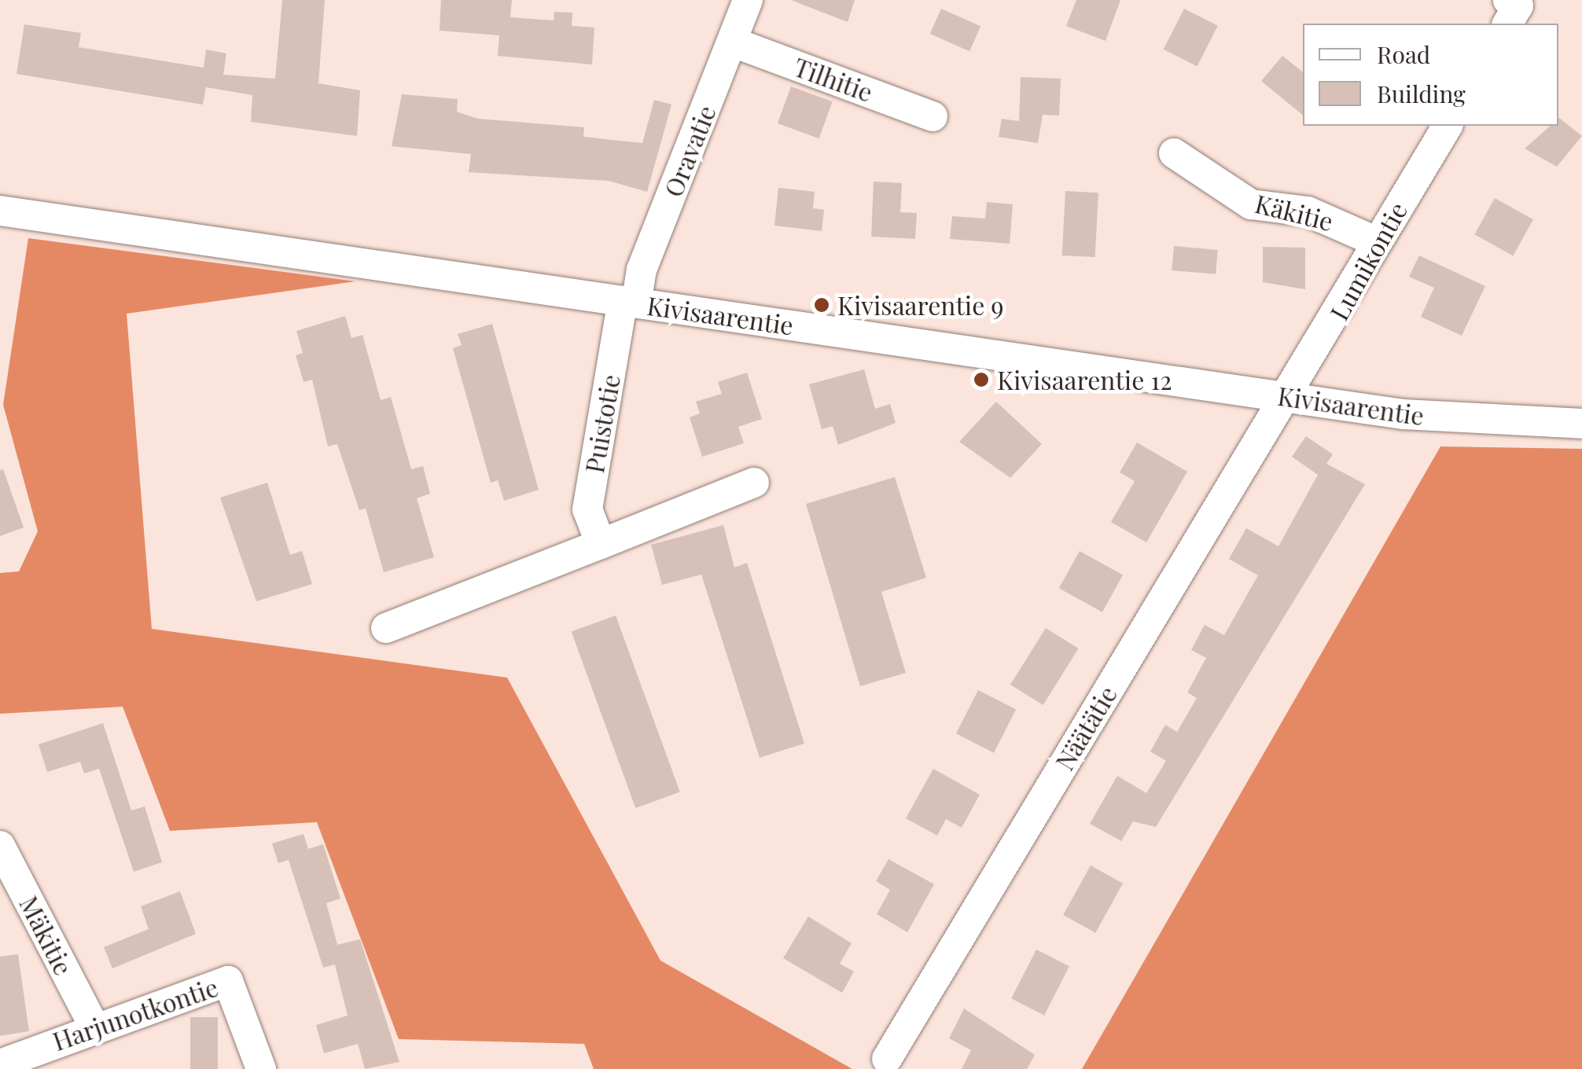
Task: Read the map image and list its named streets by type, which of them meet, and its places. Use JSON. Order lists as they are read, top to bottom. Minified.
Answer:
{"streets":{"street":["Tilhitie","Oravatie","Käkitie","Lumikontie","Kivisaarentie","Puistotie","Näätätie","Mäkitie","Harjunotkontie"]},"crossings":[["Tilhitie","Oravatie"],["Oravatie","Kivisaarentie"],["Oravatie","Puistotie"],["Käkitie","Lumikontie"],["Lumikontie","Kivisaarentie"],["Lumikontie","Näätätie"],["Kivisaarentie","Puistotie"],["Kivisaarentie","Näätätie"],["Mäkitie","Harjunotkontie"]],"places":["Kivisaarentie 9","Kivisaarentie 12"],"legend":["Road","Building"]}
